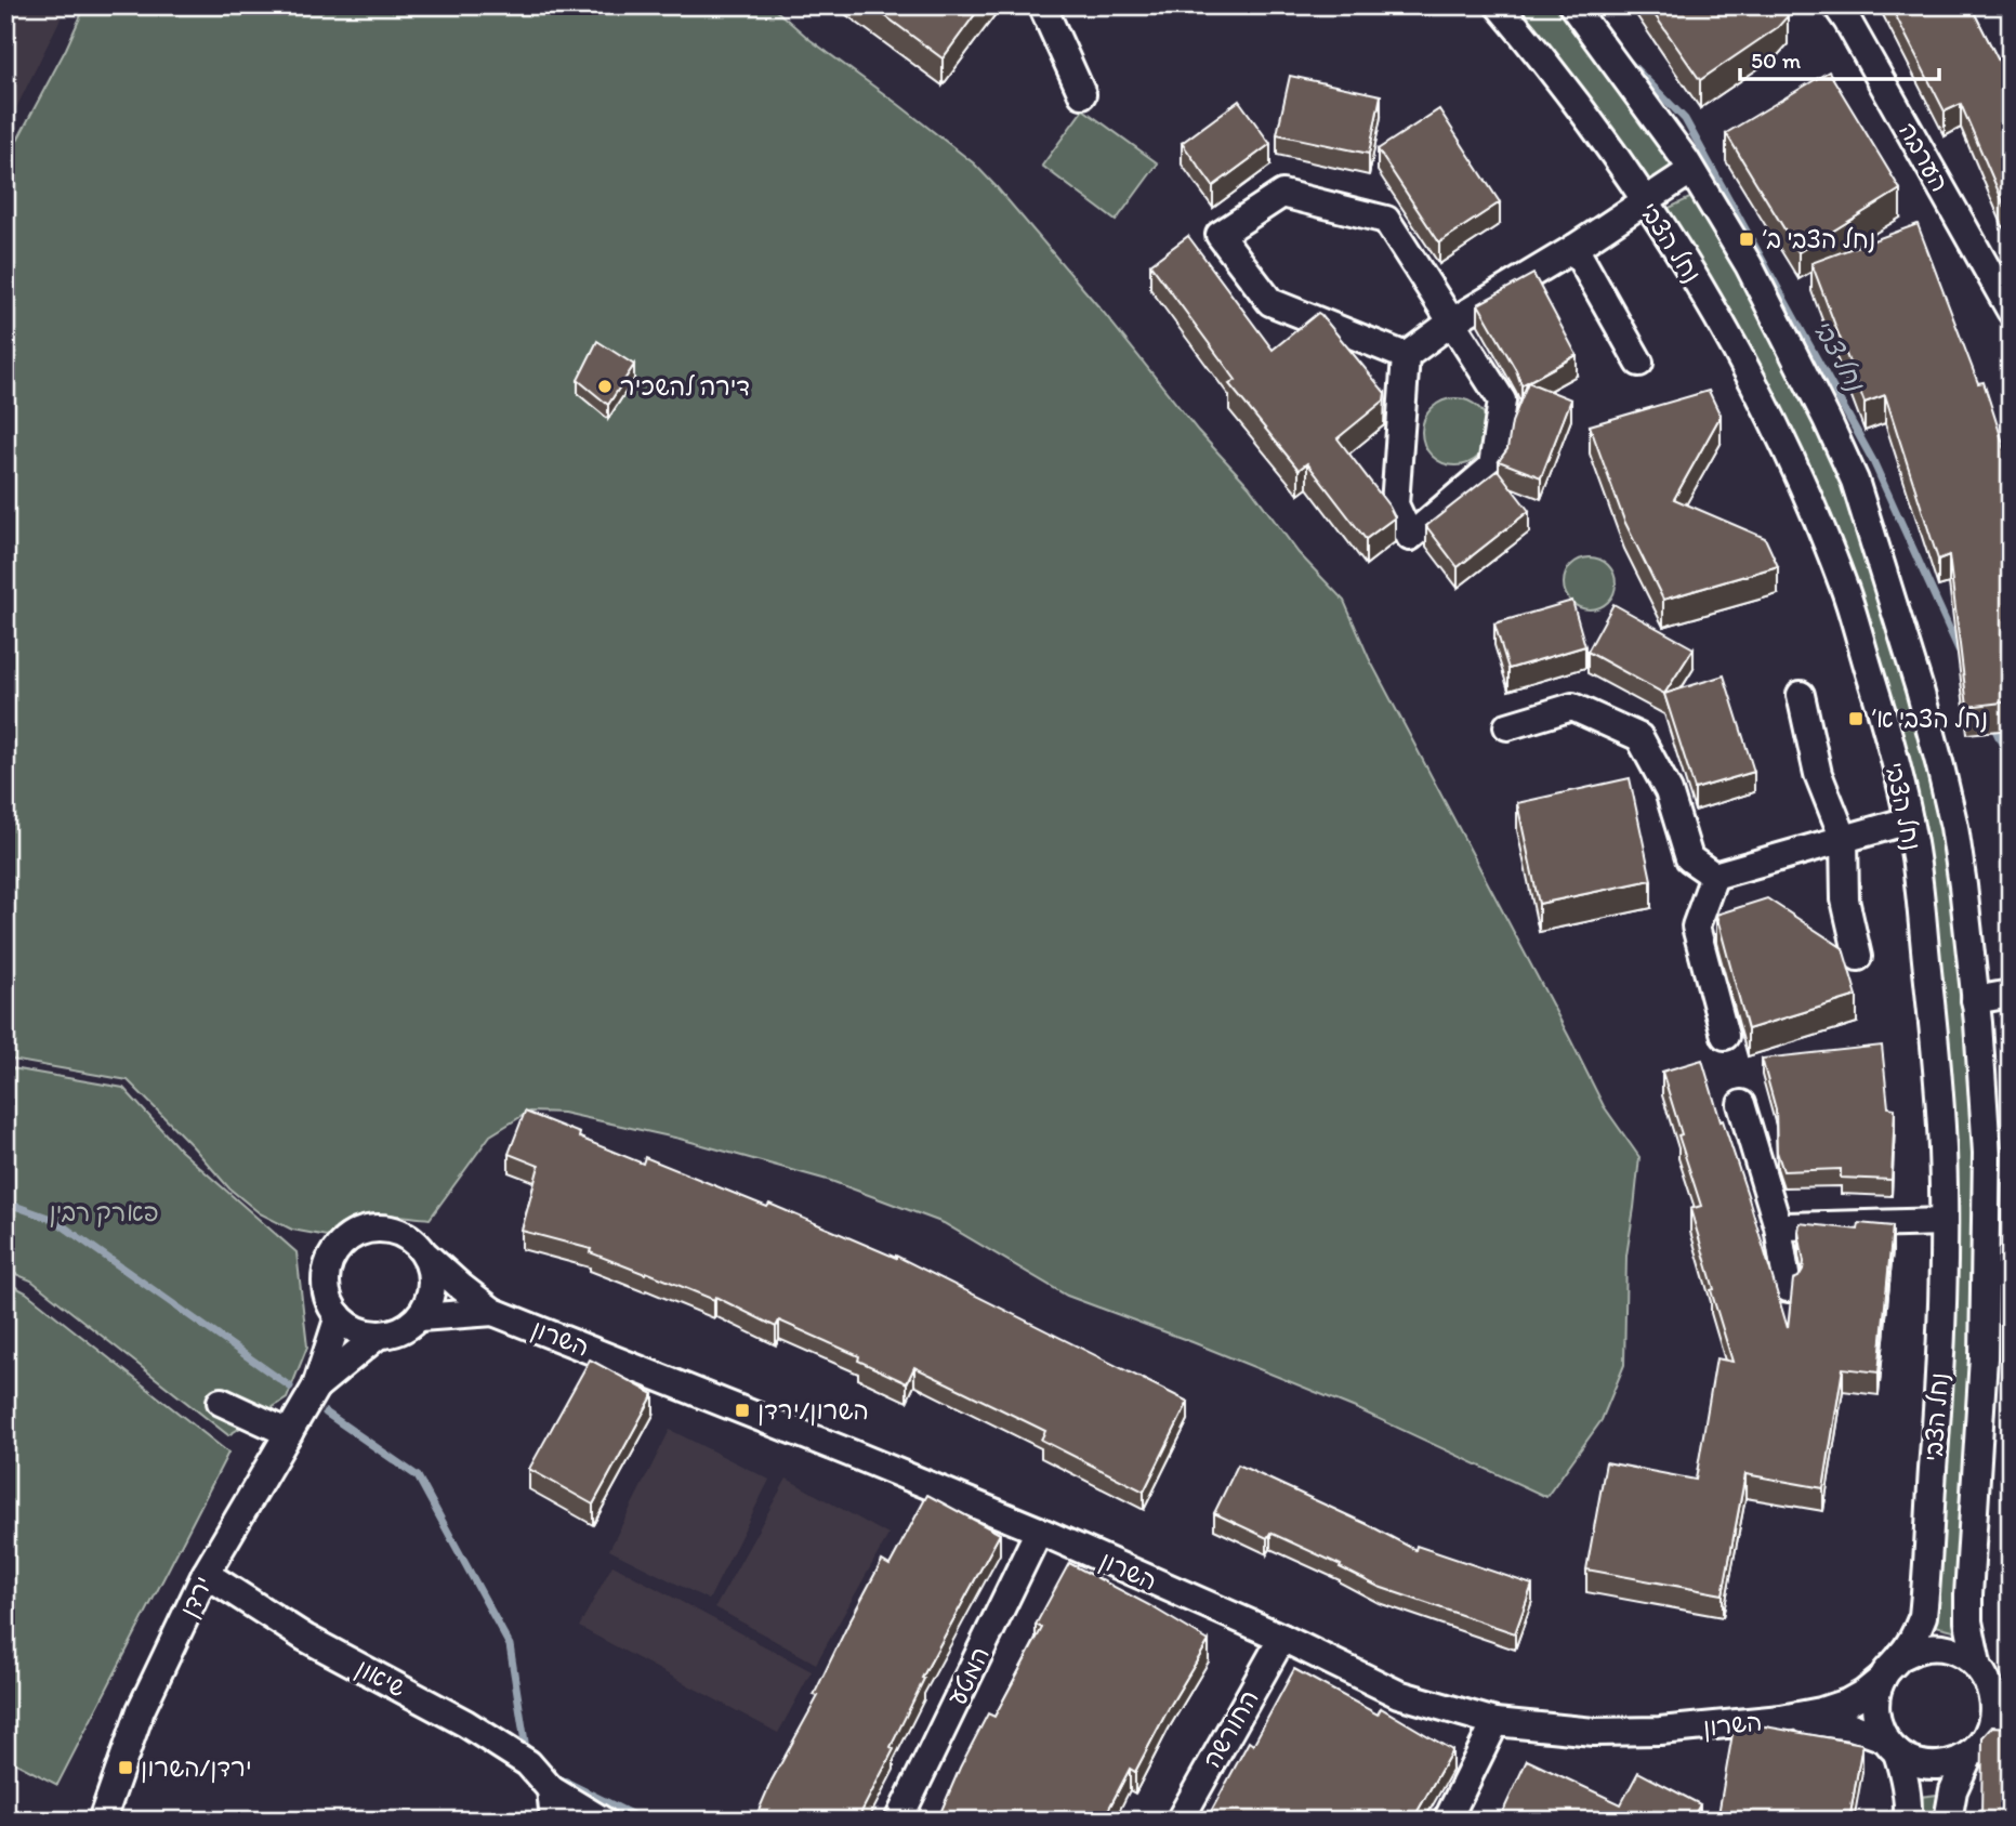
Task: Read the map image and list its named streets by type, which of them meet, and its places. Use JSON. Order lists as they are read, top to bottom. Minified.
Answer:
{"streets":{"street":["הערבה","נחל הצבי","השרון","ירדן","המטע","שיאון","החורשה"]},"crossings":[["נחל הצבי","השרון"],["השרון","ירדן"],["השרון","המטע"],["השרון","החורשה"],["ירדן","שיאון"]],"water":["נחל צבי"],"parks":["פארק רבין"],"places":{"transit":["נחל הצבי ב׳","נחל הצבי א׳","השרון/ירדן","ירדן/השרון"],"other":["דירה להשכיר"]},"scale_bar":"50 m"}
